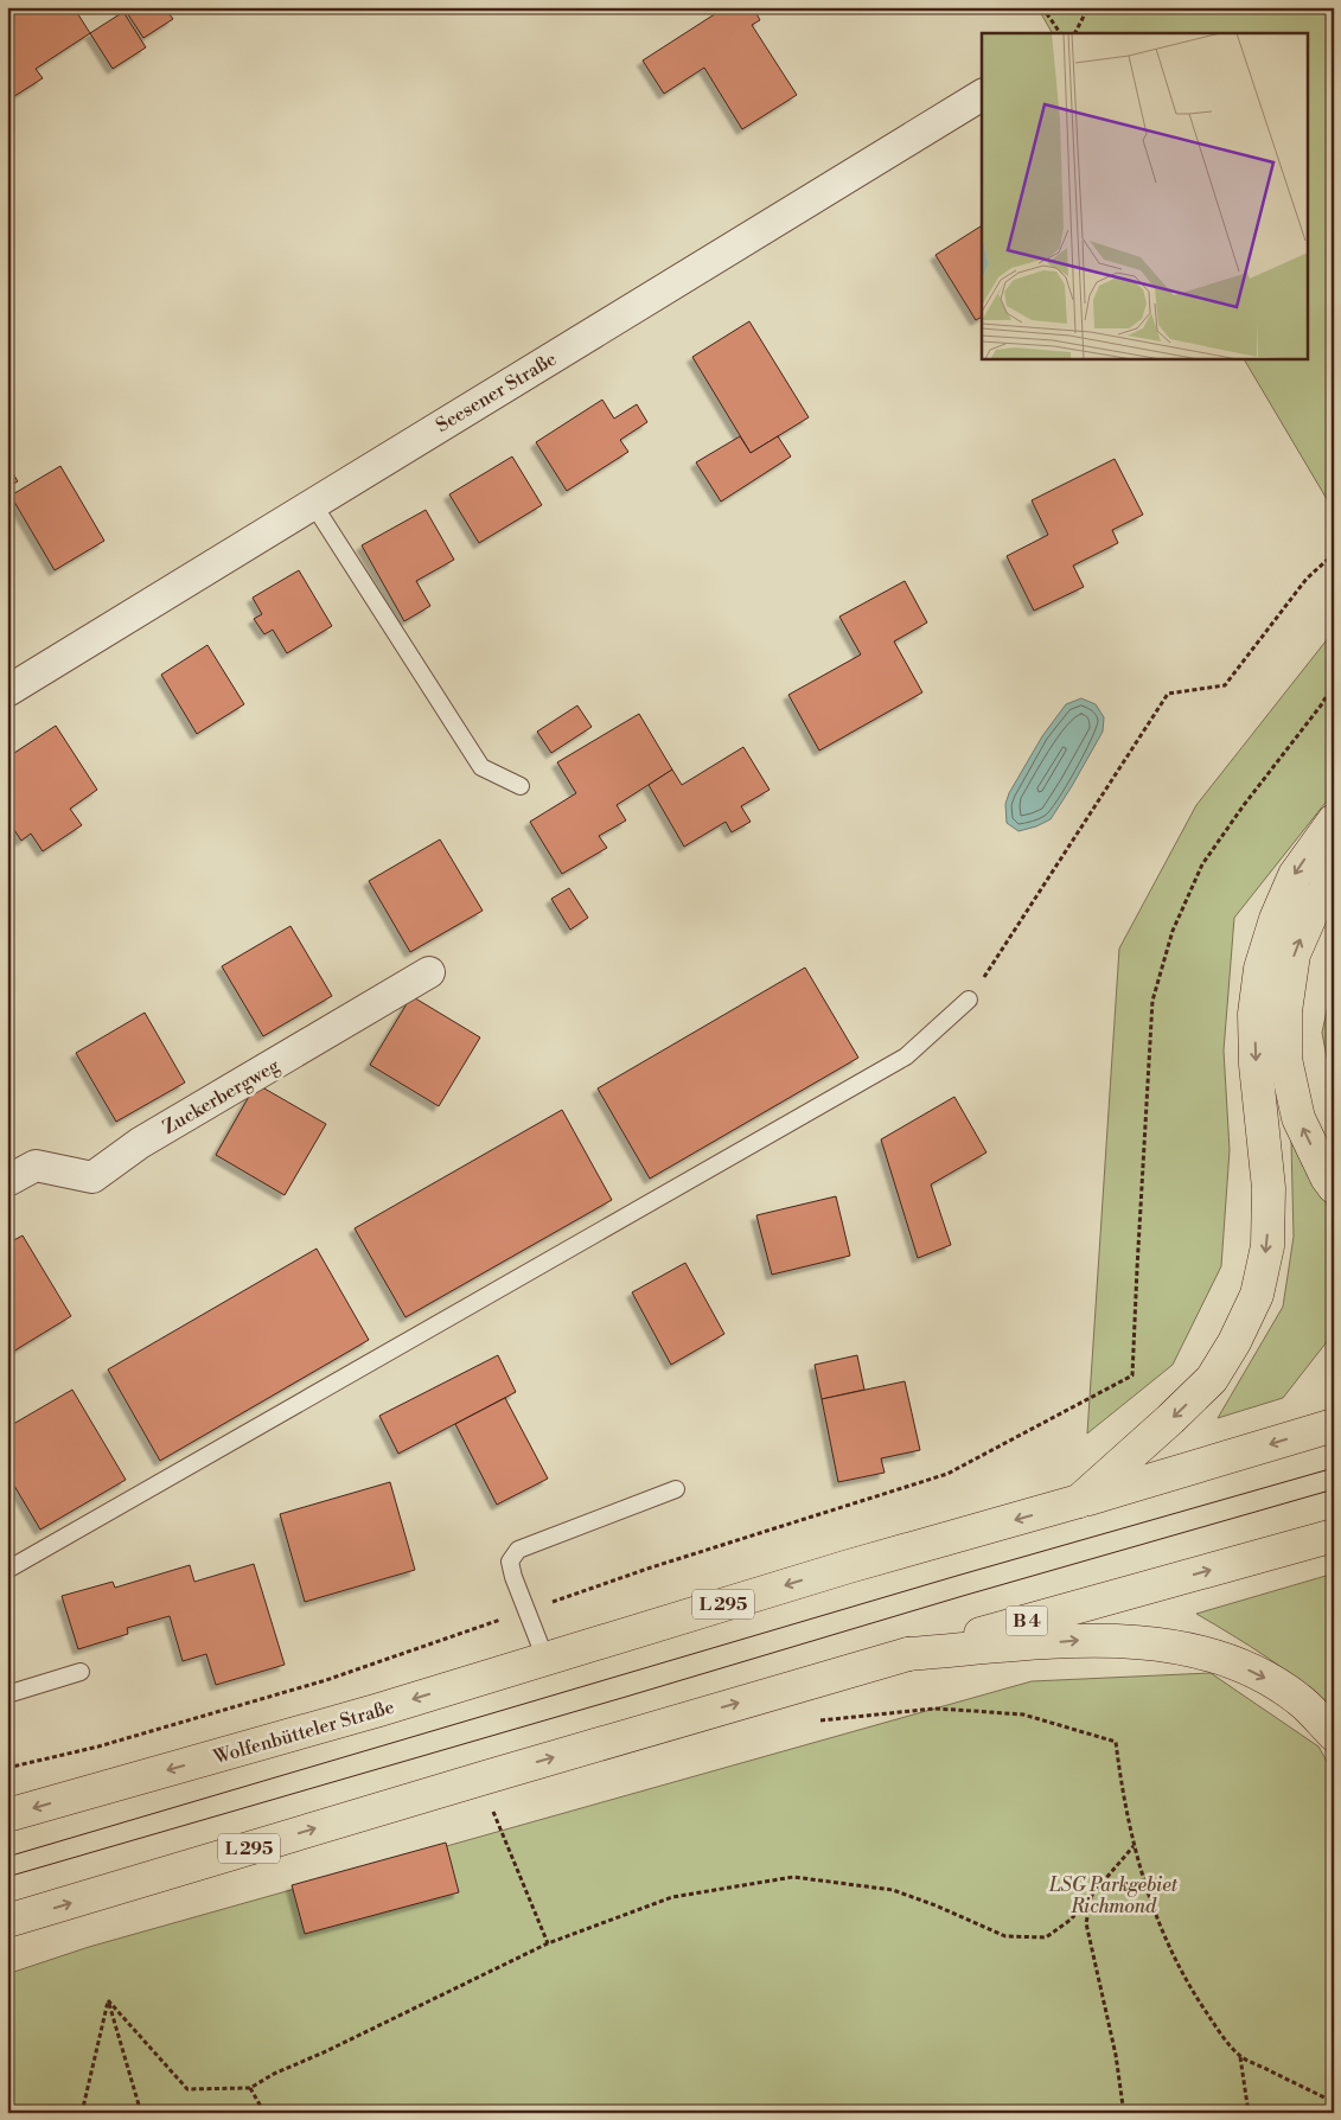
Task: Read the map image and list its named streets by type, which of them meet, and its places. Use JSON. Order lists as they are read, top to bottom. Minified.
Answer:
{"streets":{"main road":["L 295","B 4","Wolfenbütteler Straße"],"street":["Seesener Straße","Zuckerbergweg"]},"crossings":[["L 295","B 4"]],"parks":["LSG Parkgebiet Richmond"]}
